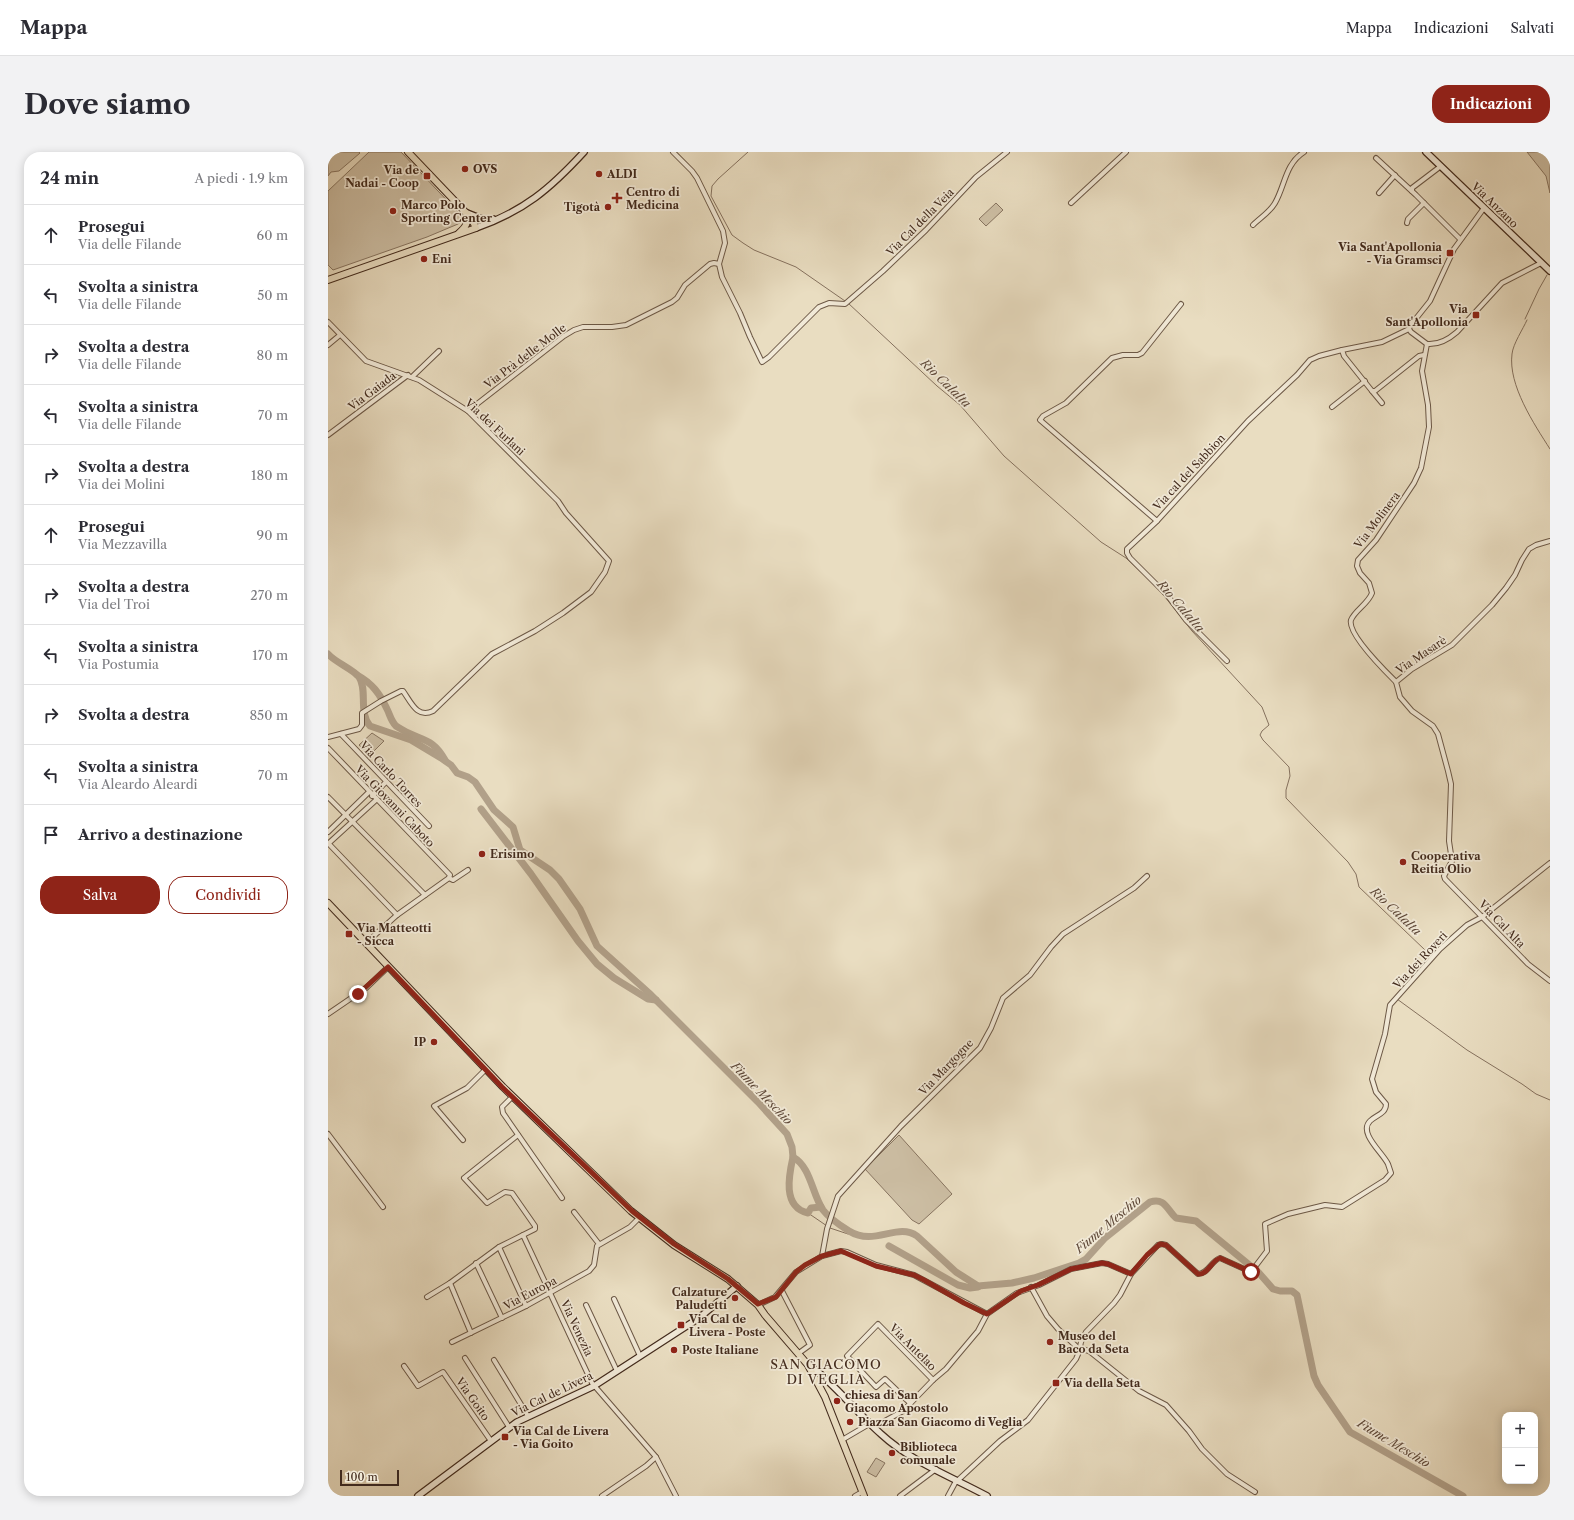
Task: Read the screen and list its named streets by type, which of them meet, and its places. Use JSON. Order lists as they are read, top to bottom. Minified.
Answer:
{"streets":{"main road":["Via Anzano","Via Cal de Livera"],"street":["Via Cal della Veia","Via Prà delle Molle","Via Gaiada","Via dei Furlani","Via cal del Sabbion","Via Molinera","Via Masarè","Via Carlo Torres","Via Giovanni Caboto","Via Cal Alta","Via dei Roveri","Via Margogne","Via Europa","Via Venezia","Via Antelao","Via Goito"]},"crossings":[["Via Cal della Veia","Via Prà delle Molle"],["Via Prà delle Molle","Via dei Furlani"],["Via Gaiada","Via dei Furlani"],["Via dei Furlani","Via Carlo Torres"],["Via Molinera","Via Masarè"],["Via Masarè","Via Cal Alta"],["Via Cal Alta","Via dei Roveri"],["Via Europa","Via Venezia"],["Via Venezia","Via Cal de Livera"],["Via Cal de Livera","Via Goito"]],"districts":["SAN GIACOMO DI VEGLIA"],"water":["Rio Calalta","Fiume Meschio"],"places":{"other":["OVS","ALDI","Tigotà","Marco Polo Sporting Center","Eni","Erisimo","Cooperativa Reitia Olio","IP","Calzature Paludetti","Museo del Baco da Seta","Poste Italiane","chiesa di San Giacomo Apostolo","Piazza San Giacomo di Veglia","Biblioteca comunale"],"transit":["Via de Nadai - Coop","Via Sant'Apollonia - Via Gramsci","Via Sant'Apollonia","Via Matteotti - Sicca","Via Cal de Livera - Poste","Via della Seta","Via Cal de Livera - Via Goito"],"health":["Centro di Medicina"]},"scale_bar":"100 m","page":{"header":"Mappa","nav":["Mappa","Indicazioni","Salvati"],"buttons":["Indicazioni",["Salva","Condividi"]],"title":"Dove siamo","heading":["24 min","A piedi · 1.9 km"],"list":[["Prosegui","Via delle Filande","60 m"],["Svolta a sinistra","Via delle Filande","50 m"],["Svolta a destra","Via delle Filande","80 m"],["Svolta a sinistra","Via delle Filande","70 m"],["Svolta a destra","Via dei Molini","180 m"],["Prosegui","Via Mezzavilla","90 m"],["Svolta a destra","Via del Troi","270 m"],["Svolta a sinistra","Via Postumia","170 m"],["Svolta a destra","850 m"],["Svolta a sinistra","Via Aleardo Aleardi","70 m"],"Arrivo a destinazione"],"map_buttons":["+","−"],"scale":"100 m"}}
